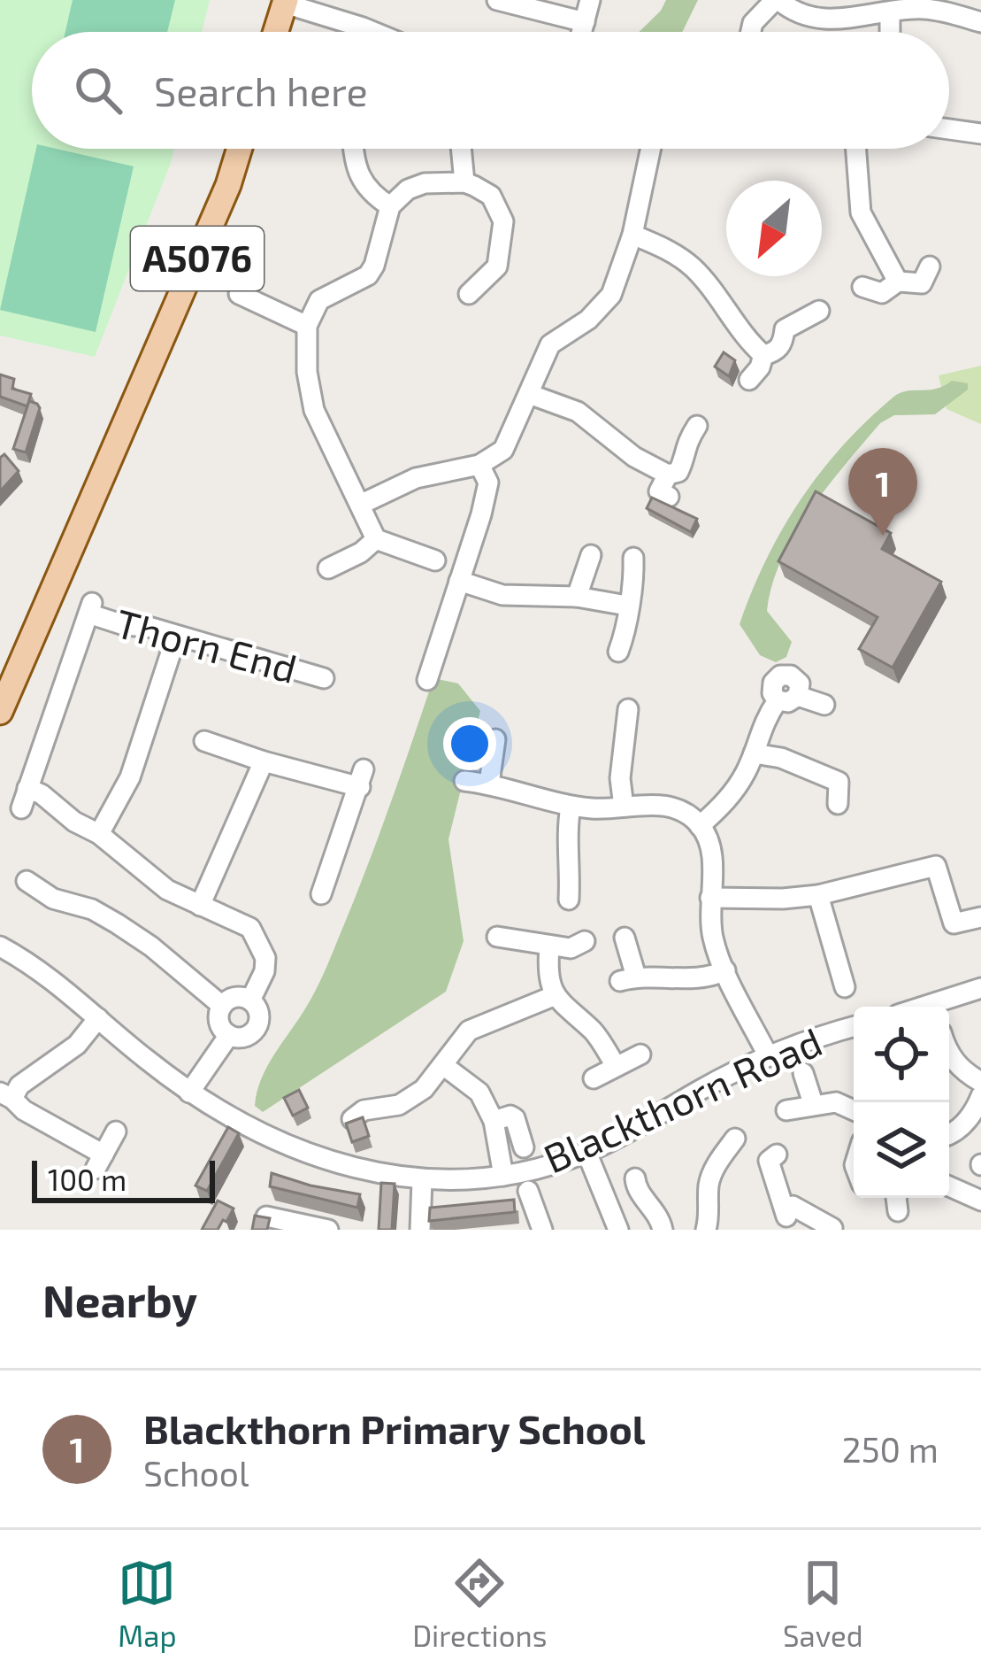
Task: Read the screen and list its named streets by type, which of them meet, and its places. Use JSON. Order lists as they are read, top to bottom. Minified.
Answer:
{"streets":{"main road":["A5076"],"street":["Thorn End","Blackthorn Road"]},"scale_bar":"100 m","north":"bottom left","page":{"search":"Search here","pins":"1","scale":"100 m","heading":"Nearby","list":[{"mark":"1","name":"Blackthorn Primary School","note":"School","value":"250 m"}],"nav":["Map","Directions","Saved"]}}
